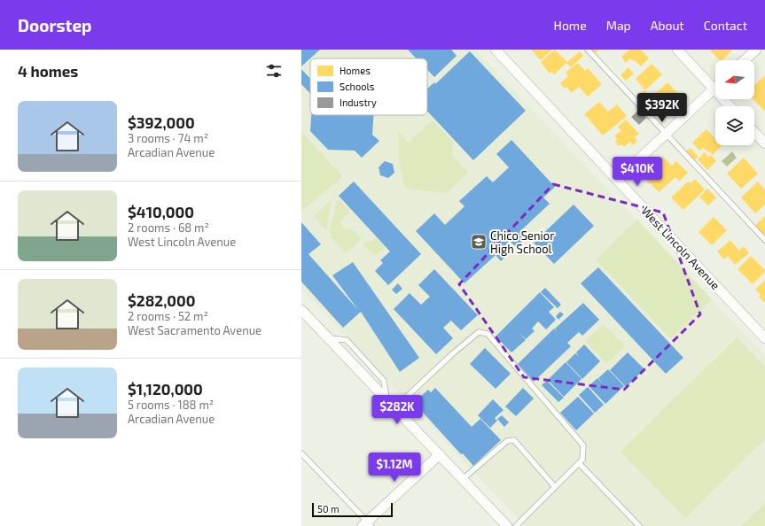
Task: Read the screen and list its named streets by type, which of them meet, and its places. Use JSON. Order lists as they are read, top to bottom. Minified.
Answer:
{"streets":{"street":["West Lincoln Avenue"]},"places":{"school or university":["Chico Senior High School"]},"legend":["Homes","Schools","Industry"],"scale_bar":"50 m","north":"left","page":{"header":"Doorstep","nav":["Home","Map","About","Contact"],"heading":"4 homes","list":[{"name":"$392,000","note":"3 rooms · 74 m² · Arcadian Avenue"},{"name":"$410,000","note":"2 rooms · 68 m² · West Lincoln Avenue"},{"name":"$282,000","note":"2 rooms · 52 m² · West Sacramento Avenue"},{"name":"$1,120,000","note":"5 rooms · 188 m² · Arcadian Avenue"}],"price":["$392K","$410K","$282K","$1.12M"],"scale":"50 m"}}
